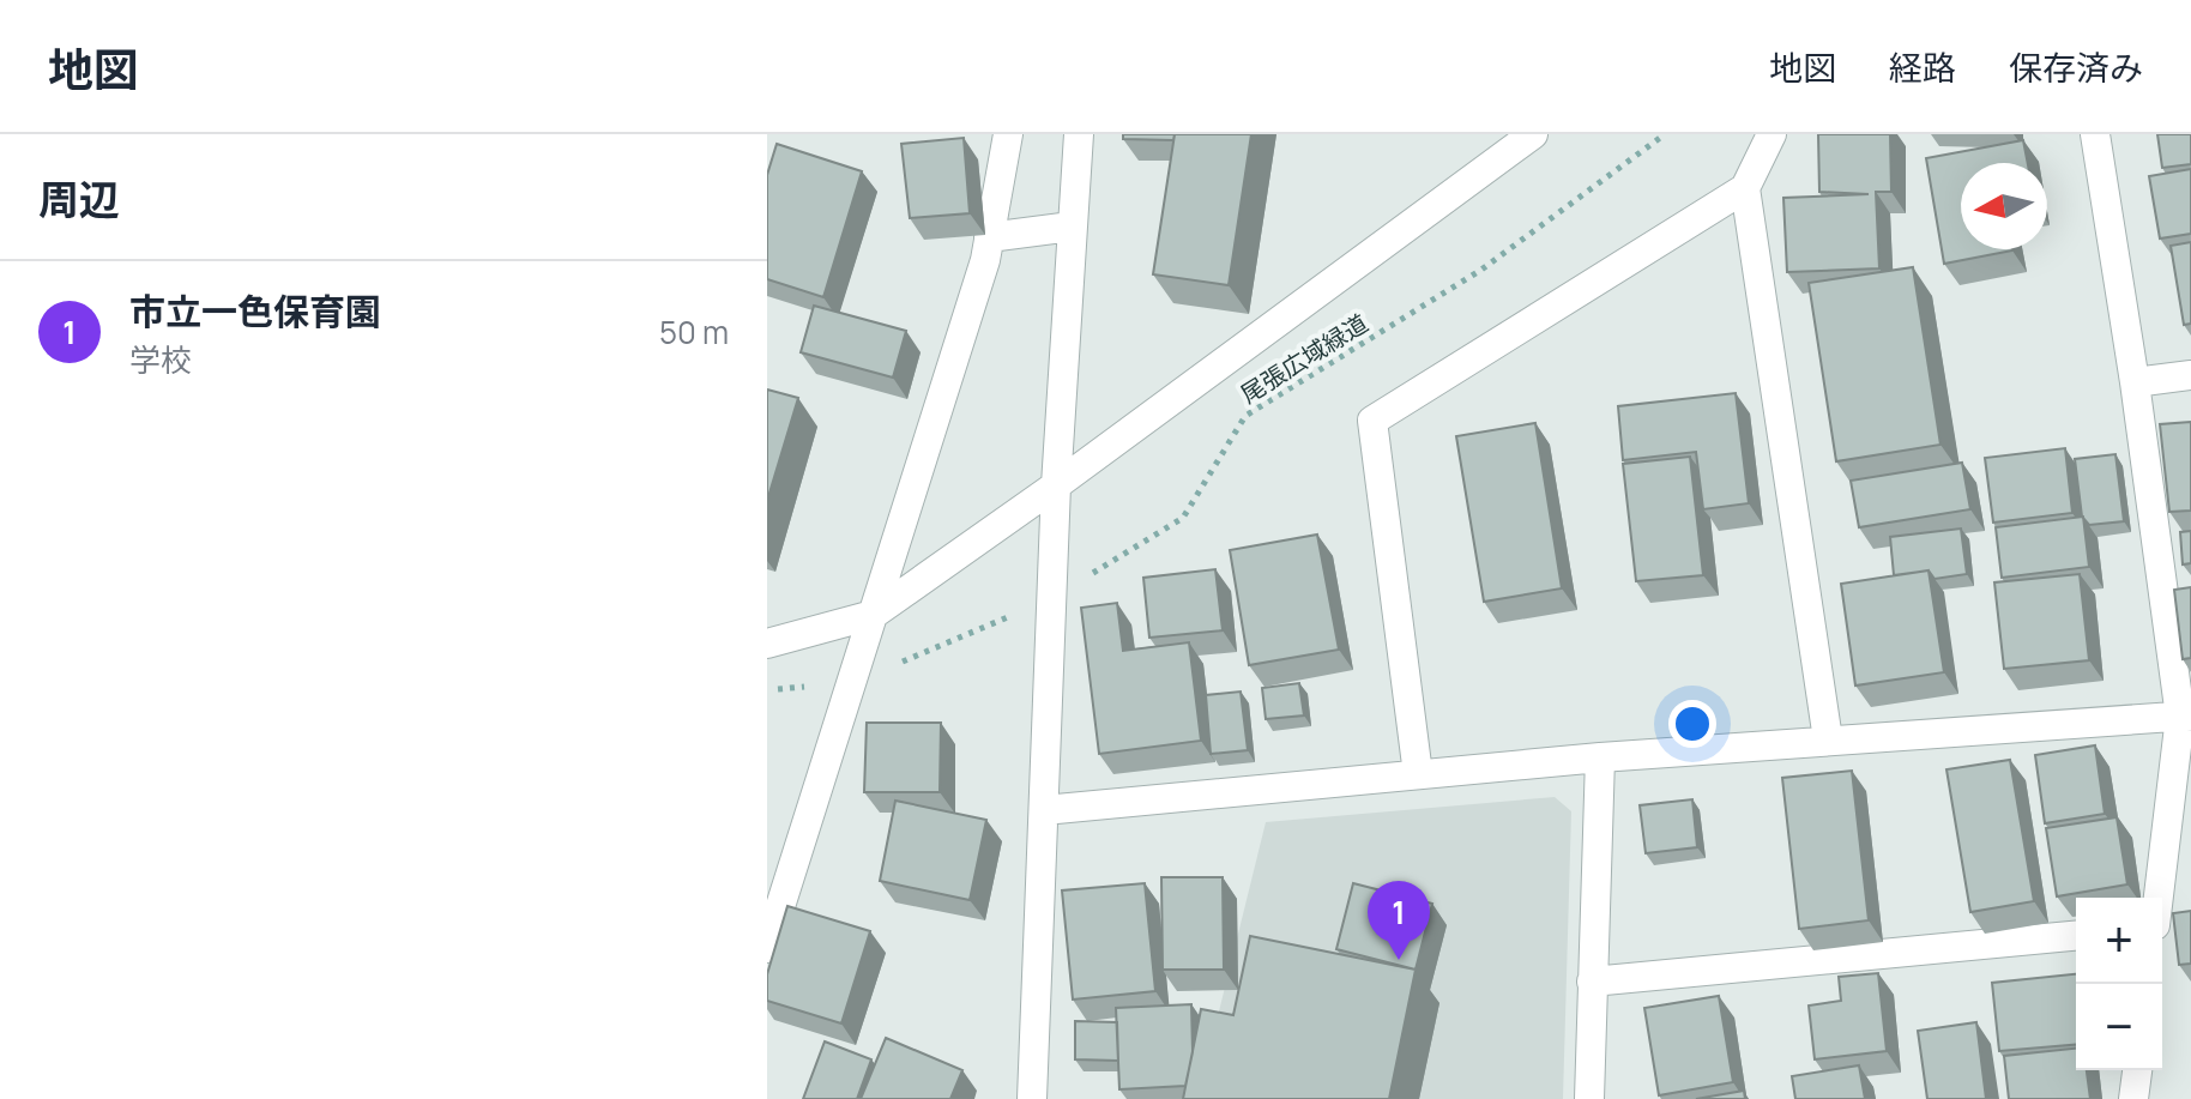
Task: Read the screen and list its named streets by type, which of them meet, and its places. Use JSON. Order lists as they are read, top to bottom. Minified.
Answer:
{"streets":{"path":["尾張広域緑道"]},"north":"left","page":{"header":"地図","nav":["地図","経路","保存済み"],"heading":"周辺","list":[{"mark":"1","name":"市立一色保育園","note":"学校","value":"50 m"}],"pins":"1","map_buttons":["+","−"]}}
